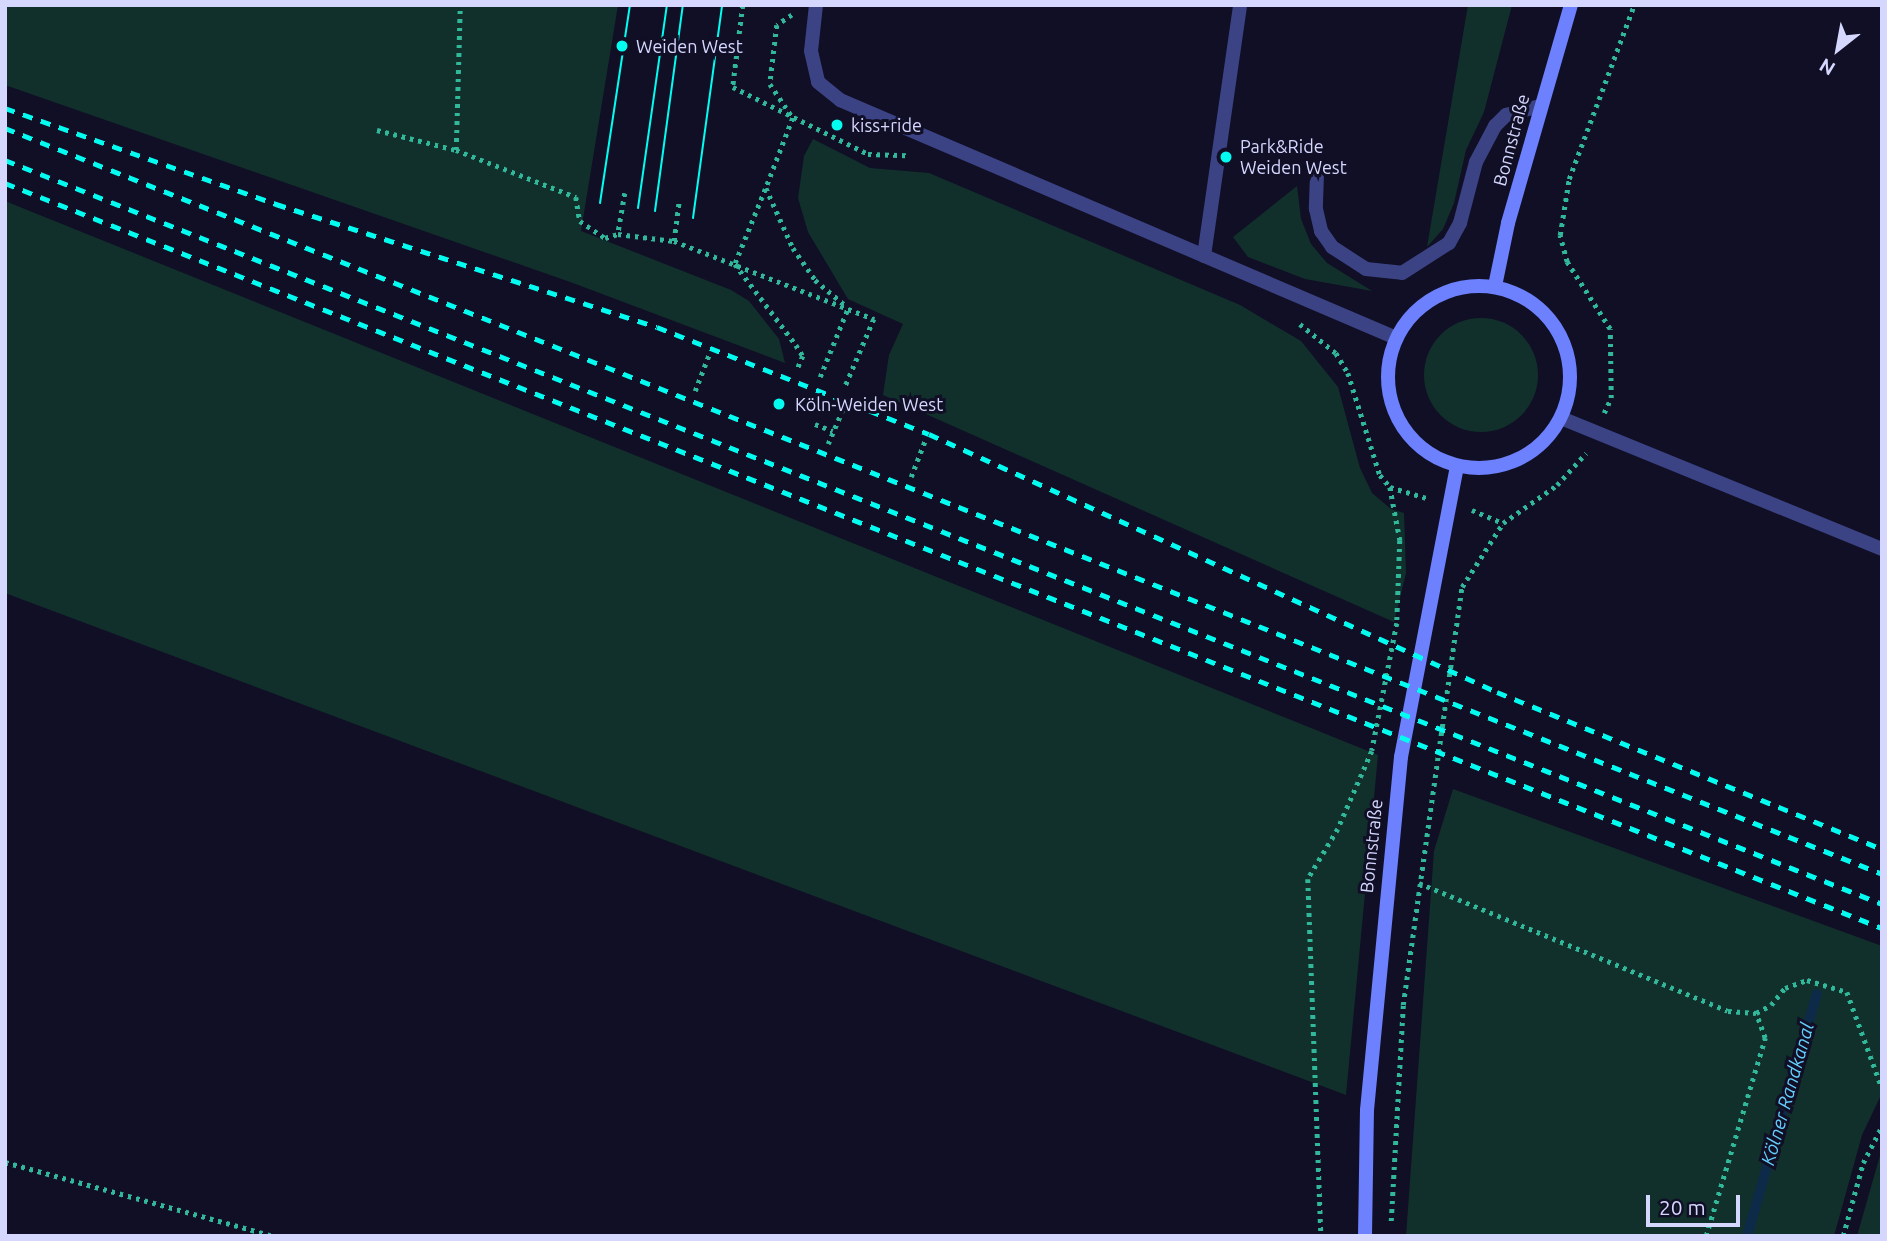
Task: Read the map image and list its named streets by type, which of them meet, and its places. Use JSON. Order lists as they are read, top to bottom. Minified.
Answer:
{"streets":{"main road":["Bonnstraße"]},"water":["Kölner Randkanal"],"places":["Weiden West","kiss+ride","Park&Ride Weiden West","Köln-Weiden West"],"scale_bar":"20 m","north":"bottom left"}
